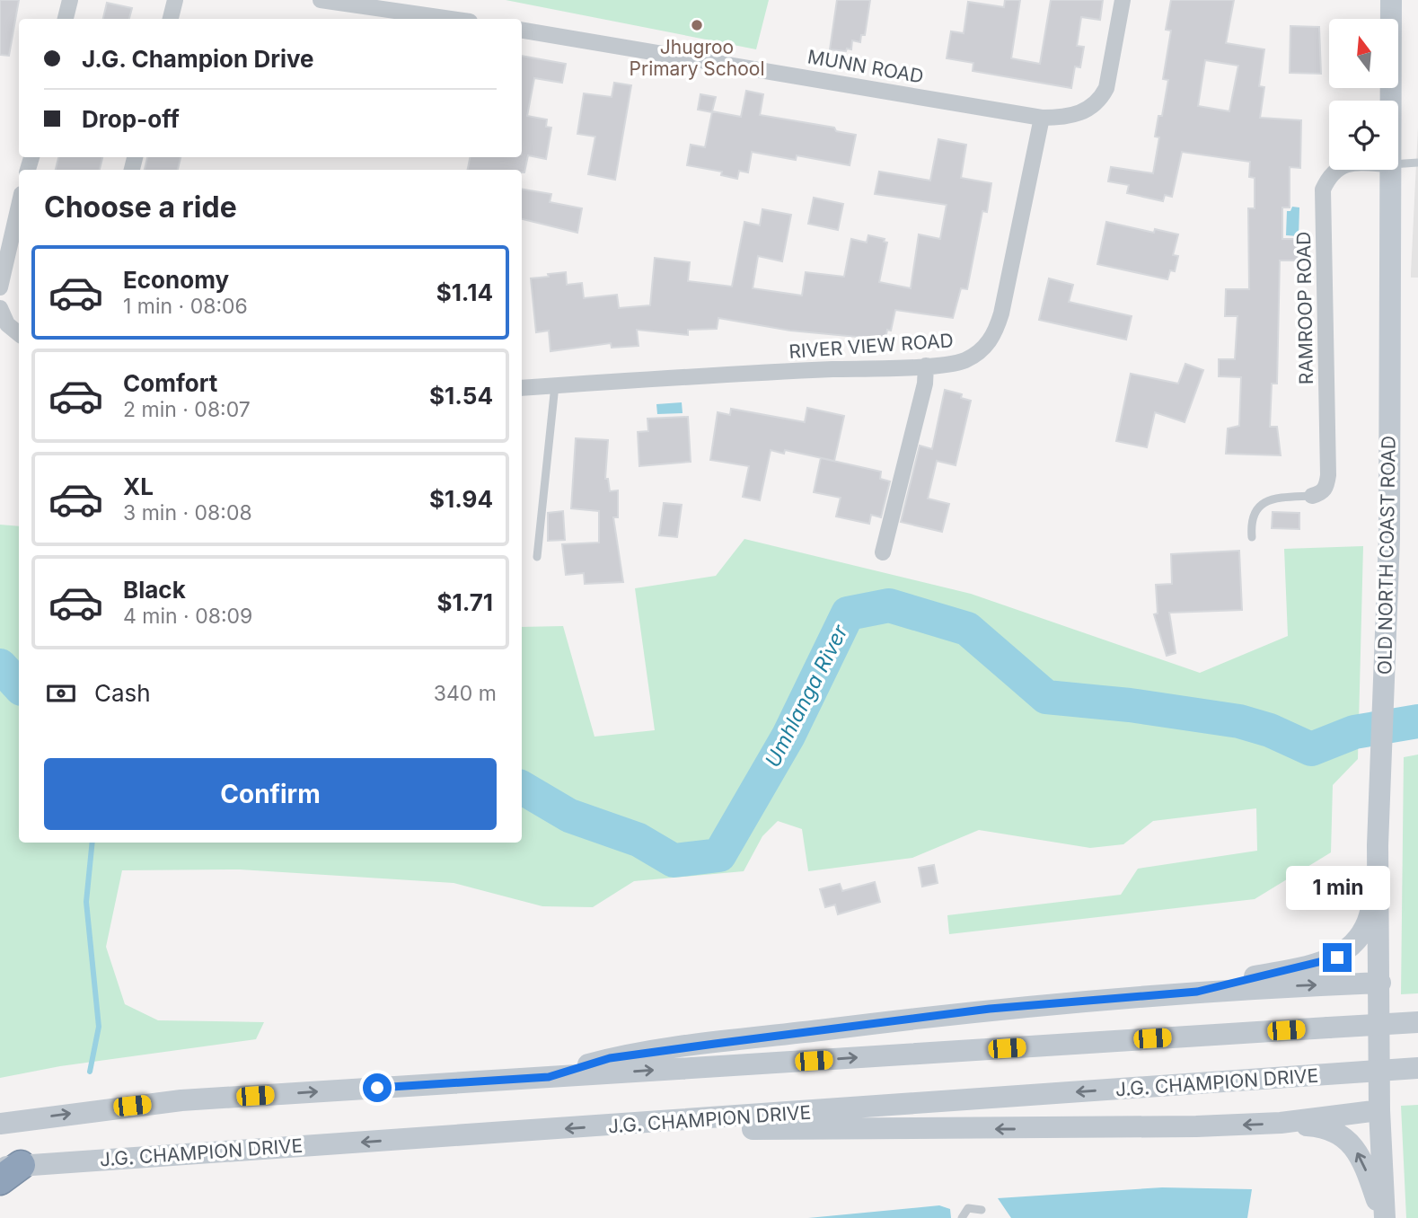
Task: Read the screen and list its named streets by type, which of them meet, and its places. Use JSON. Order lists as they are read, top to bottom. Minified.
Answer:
{"streets":{"street":["MUNN ROAD","RAMROOP ROAD","RIVER VIEW ROAD","OLD NORTH COAST ROAD","J.G. CHAMPION DRIVE"]},"crossings":[["MUNN ROAD","RIVER VIEW ROAD"]],"water":["Umhlanga River"],"places":["Jhugroo Primary School"],"north":"top","page":{"banner":["J.G. Champion Drive","Drop-off"],"heading":"Choose a ride","list":[{"name":"Economy","note":"1 min · 08:06","value":"$1.14"},{"name":"Comfort","note":"2 min · 08:07","value":"$1.54"},{"name":"XL","note":"3 min · 08:08","value":"$1.94"},{"name":"Black","note":"4 min · 08:09","value":"$1.71"}],"pay":["Cash","340 m"],"buttons":"Confirm","bubble":"1 min"}}
